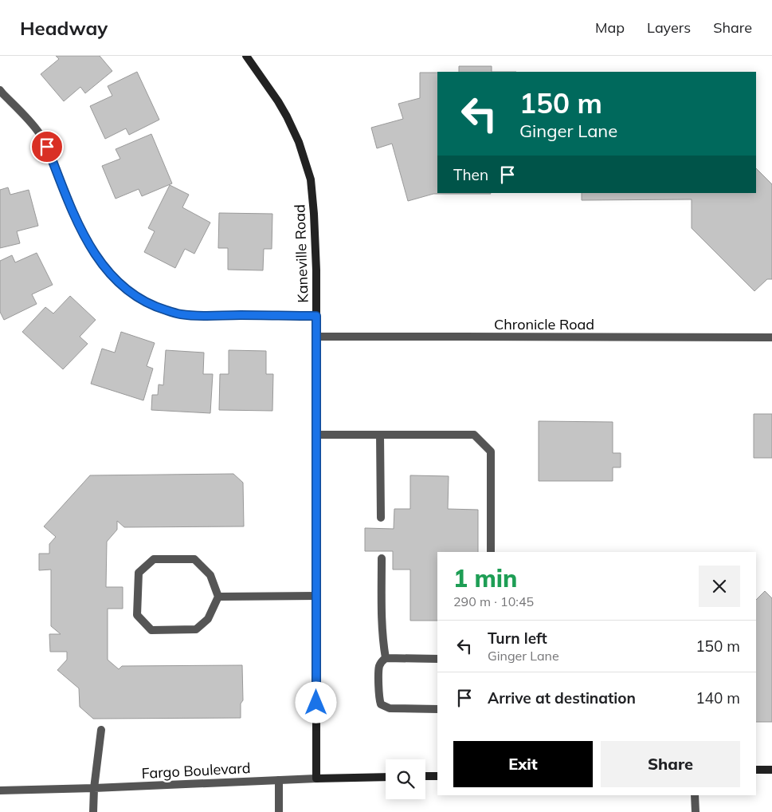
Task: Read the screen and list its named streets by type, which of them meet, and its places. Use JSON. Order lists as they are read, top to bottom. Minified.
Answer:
{"streets":{"main road":["Kaneville Road","Fargo Boulevard"],"street":["Chronicle Road"]},"crossings":[["Kaneville Road","Chronicle Road"],["Kaneville Road","Fargo Boulevard"]],"page":{"header":"Headway","nav":["Map","Layers","Share"],"turn":["150 m","Ginger Lane"],"then":"Then","heading":["1 min","290 m · 10:45"],"list":[{"name":"Turn left","note":"Ginger Lane","value":"150 m"},{"name":"Arrive at destination","value":"140 m"}],"buttons":["Exit","Share"]}}
